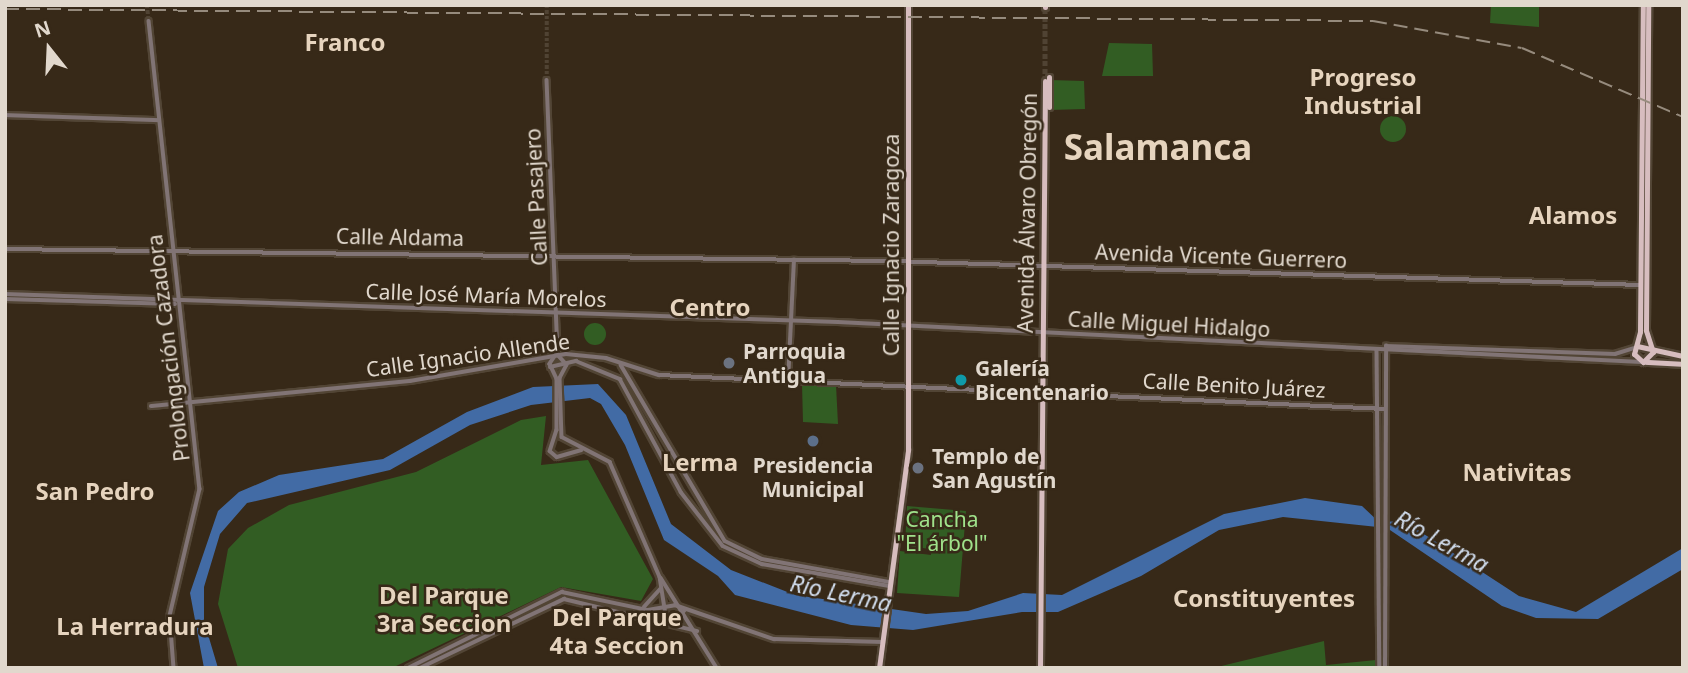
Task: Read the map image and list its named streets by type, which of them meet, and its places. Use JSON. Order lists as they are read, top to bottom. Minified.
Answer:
{"streets":{"main road":["Avenida Álvaro Obregón","Calle Ignacio Zaragoza"],"street":["Calle Pasajero","Calle Aldama","Avenida Vicente Guerrero","Calle José María Morelos","Calle Miguel Hidalgo","Prolongación Cazadora","Calle Ignacio Allende","Calle Benito Juárez"]},"crossings":[["Calle Pasajero","Calle Aldama"],["Calle Pasajero","Calle José María Morelos"],["Calle Pasajero","Calle Ignacio Allende"],["Avenida Álvaro Obregón","Avenida Vicente Guerrero"],["Avenida Álvaro Obregón","Calle Miguel Hidalgo"],["Avenida Álvaro Obregón","Calle Benito Juárez"],["Calle Aldama","Avenida Vicente Guerrero"],["Calle Aldama","Prolongación Cazadora"],["Calle Ignacio Zaragoza","Avenida Vicente Guerrero"],["Calle Ignacio Zaragoza","Calle Miguel Hidalgo"],["Calle Ignacio Zaragoza","Calle Benito Juárez"],["Calle José María Morelos","Calle Miguel Hidalgo"],["Calle José María Morelos","Prolongación Cazadora"],["Prolongación Cazadora","Calle Ignacio Allende"],["Calle Ignacio Allende","Calle Benito Juárez"]],"districts":["Franco","Progreso Industrial","Salamanca","Alamos","Centro","Lerma","Nativitas","San Pedro","Del Parque 3ra Seccion","Constituyentes","Del Parque 4ta Seccion","La Herradura"],"water":["Río Lerma"],"parks":["Cancha \"El árbol\""],"places":["Parroquia Antigua","Galería Bicentenario","Presidencia Municipal","Templo de San Agustín"],"north":"top"}
